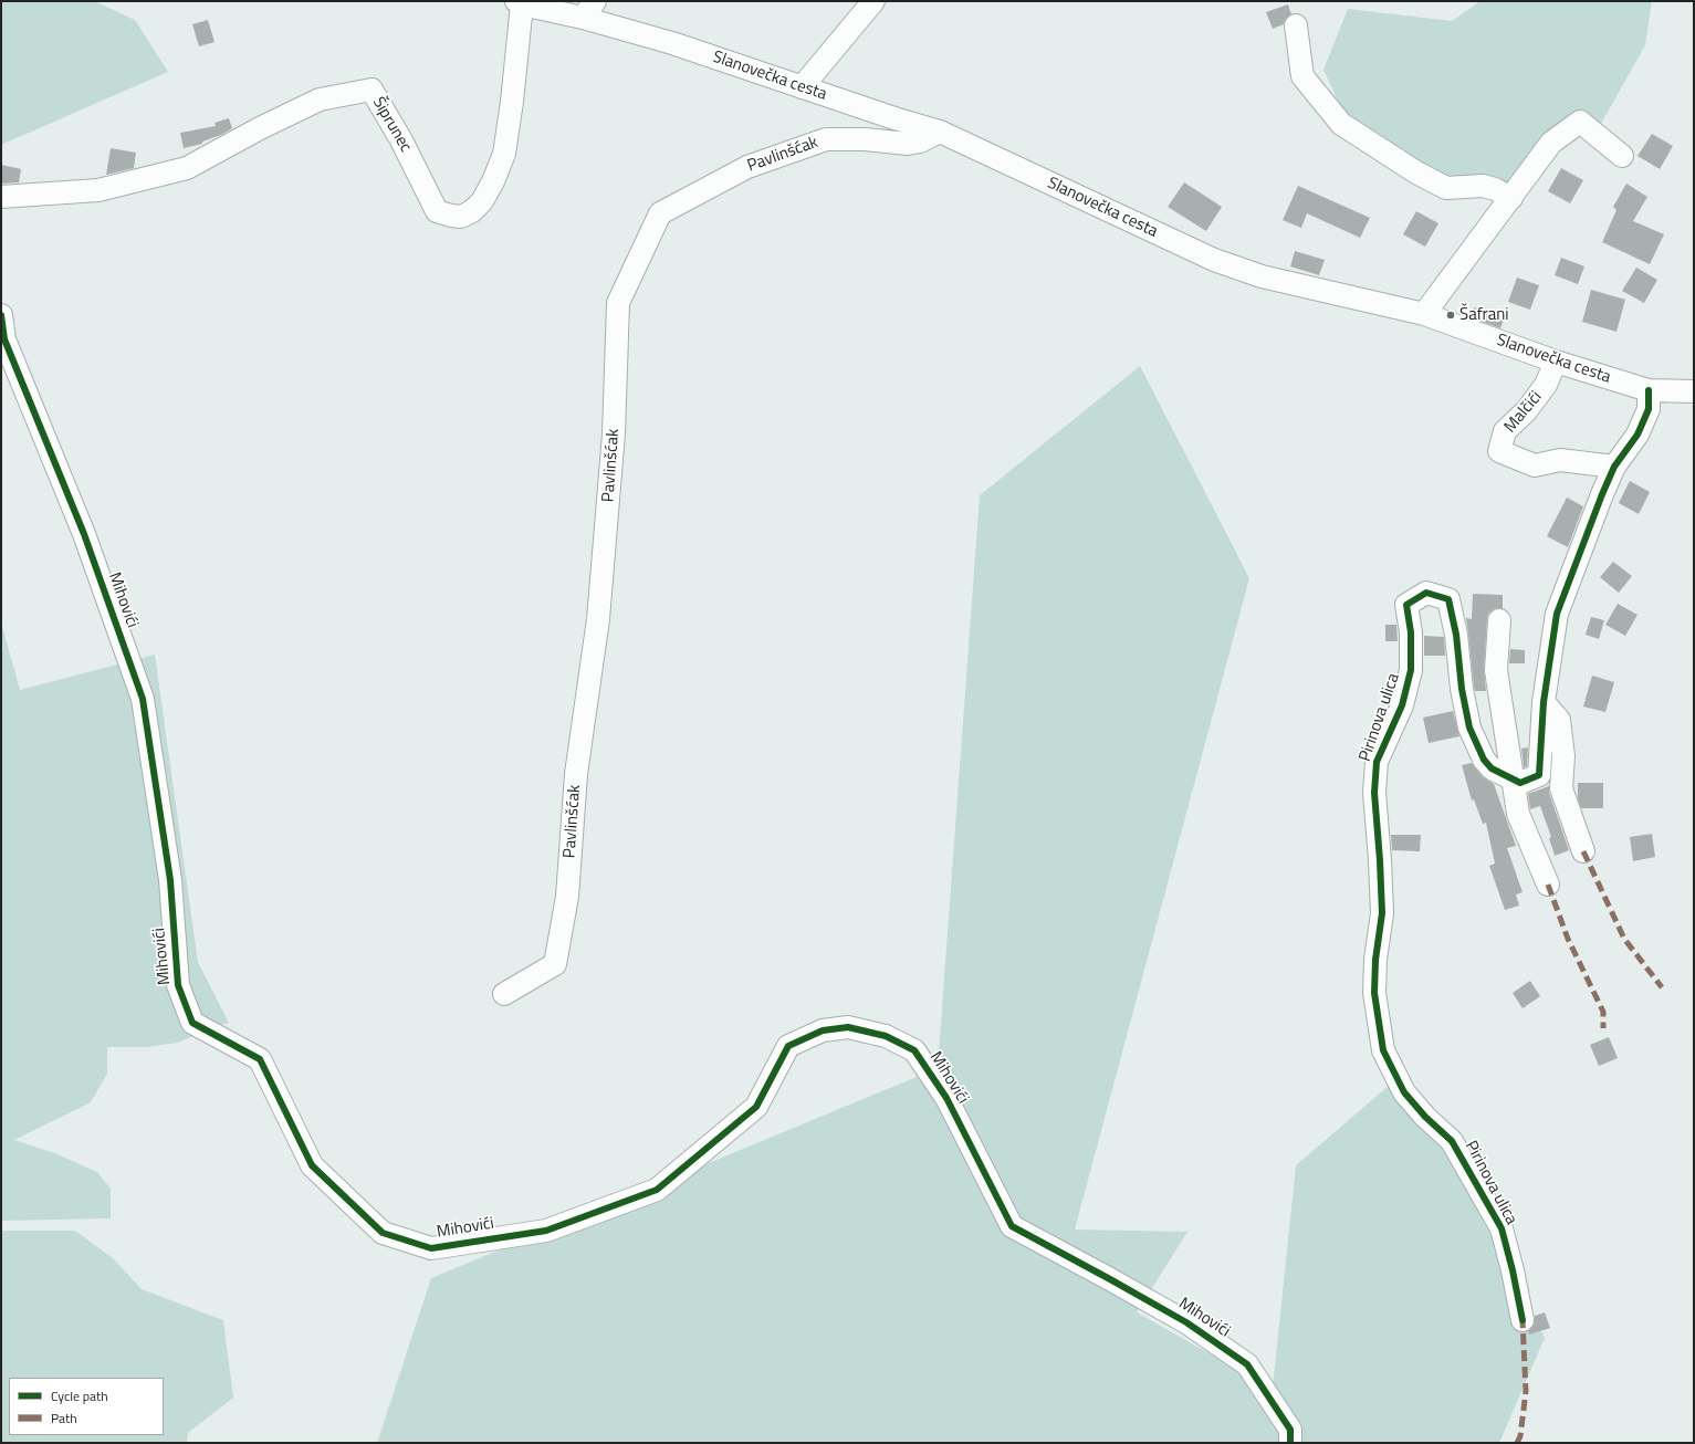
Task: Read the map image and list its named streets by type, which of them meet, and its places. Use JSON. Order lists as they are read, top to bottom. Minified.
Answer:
{"streets":{"street":["Slanovečka cesta","Šiprunec","Pavlinšćak","Malčići","Mihovići","Pirinova ulica"]},"crossings":[["Slanovečka cesta","Šiprunec"],["Slanovečka cesta","Pavlinšćak"],["Slanovečka cesta","Malčići"],["Slanovečka cesta","Pirinova ulica"],["Malčići","Pirinova ulica"]],"places":["Šafrani"],"legend":["Cycle path","Path"]}
